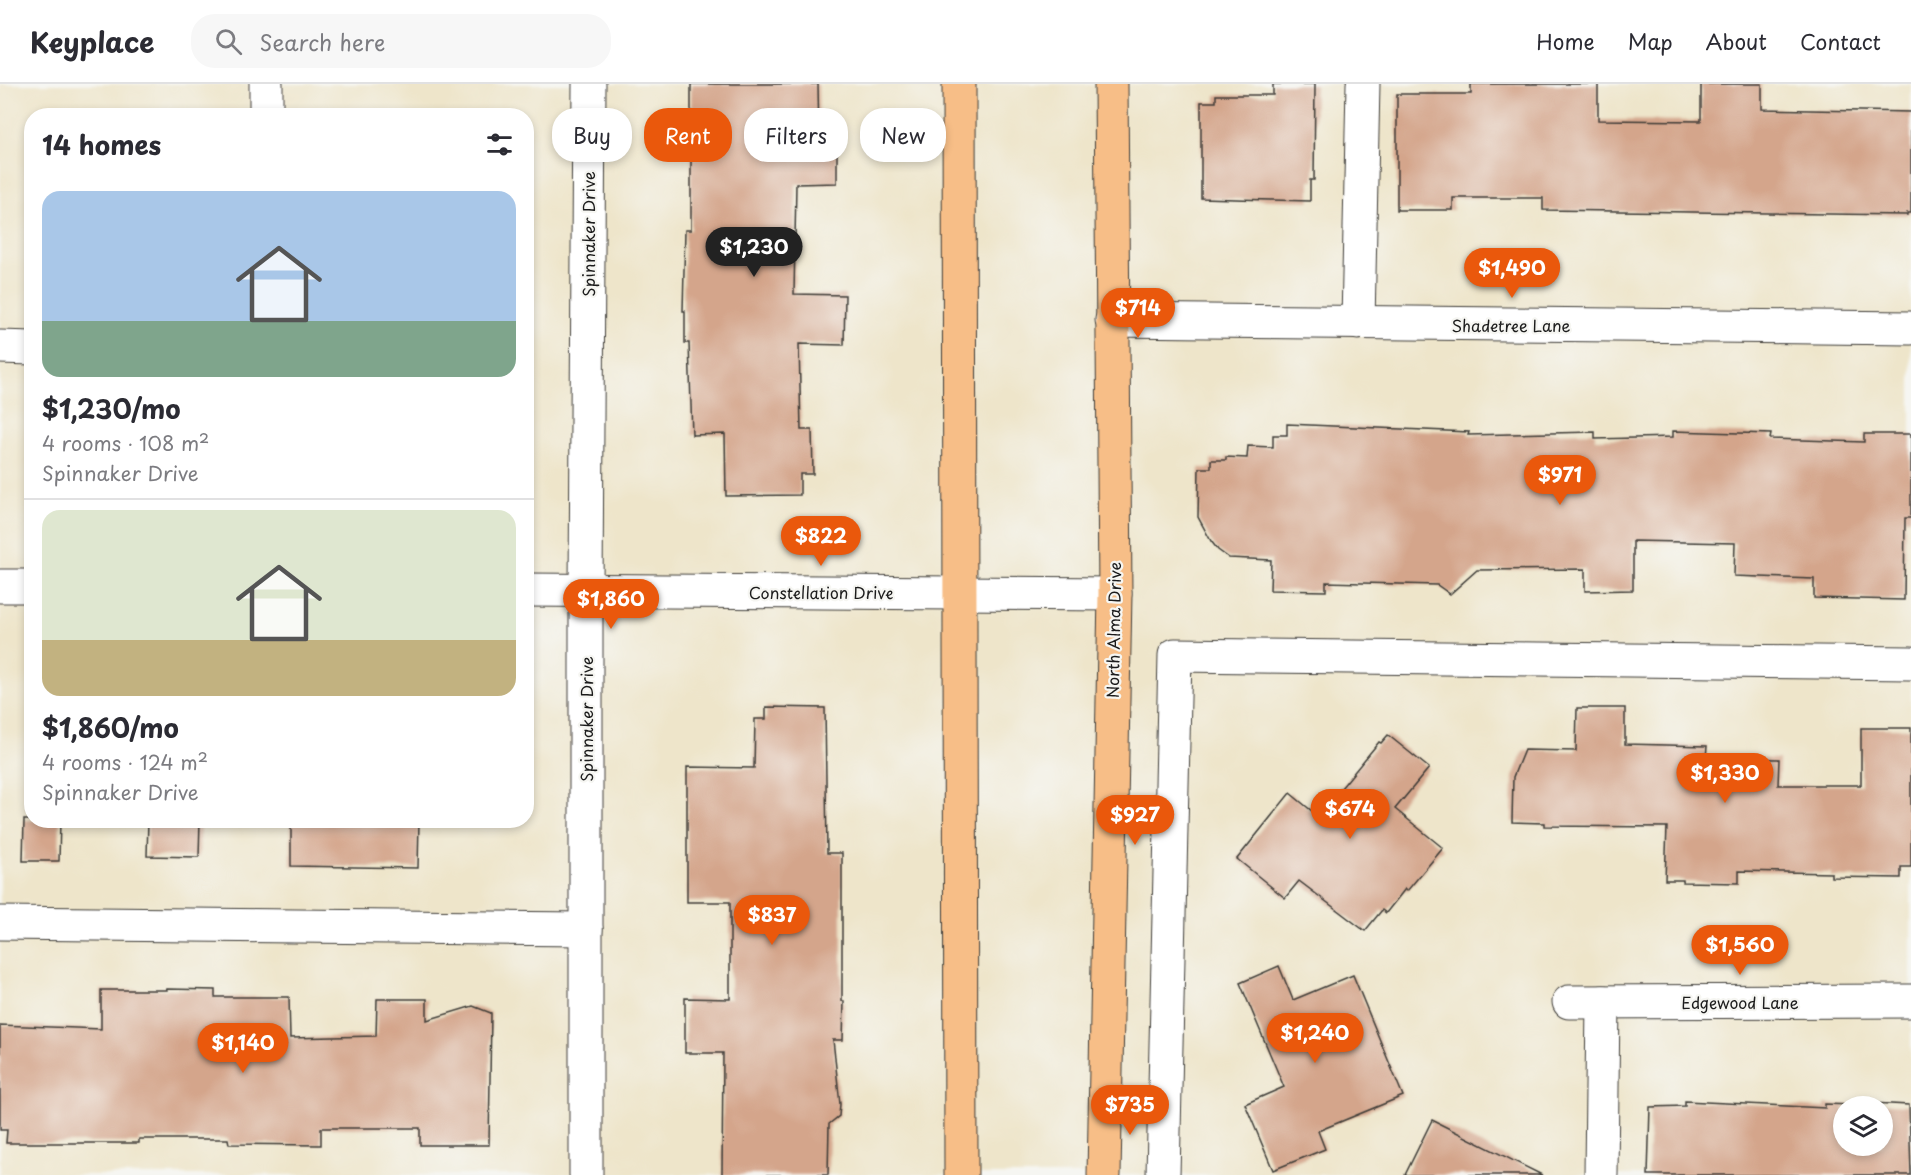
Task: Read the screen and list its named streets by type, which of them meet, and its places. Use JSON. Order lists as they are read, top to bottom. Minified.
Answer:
{"streets":{"main road":["North Alma Drive"],"street":["Spinnaker Drive","Shadetree Lane","Constellation Drive","Edgewood Lane"]},"crossings":[["Spinnaker Drive","Constellation Drive"],["Shadetree Lane","North Alma Drive"],["Constellation Drive","North Alma Drive"]],"page":{"header":"Keyplace","search":"Search here","nav":["Home","Map","About","Contact"],"chip":["Buy","Rent","Filters","New"],"heading":"14 homes","list":[{"name":"$1,230/mo","note":"4 rooms · 108 m² · Spinnaker Drive"},{"name":"$1,860/mo","note":"4 rooms · 124 m² · Spinnaker Drive"}],"price":["$1,230","$1,490","$714","$971","$822","$1,860","$1,330","$674","$927","$837","$1,560","$1,240","$1,140","$735"]}}
